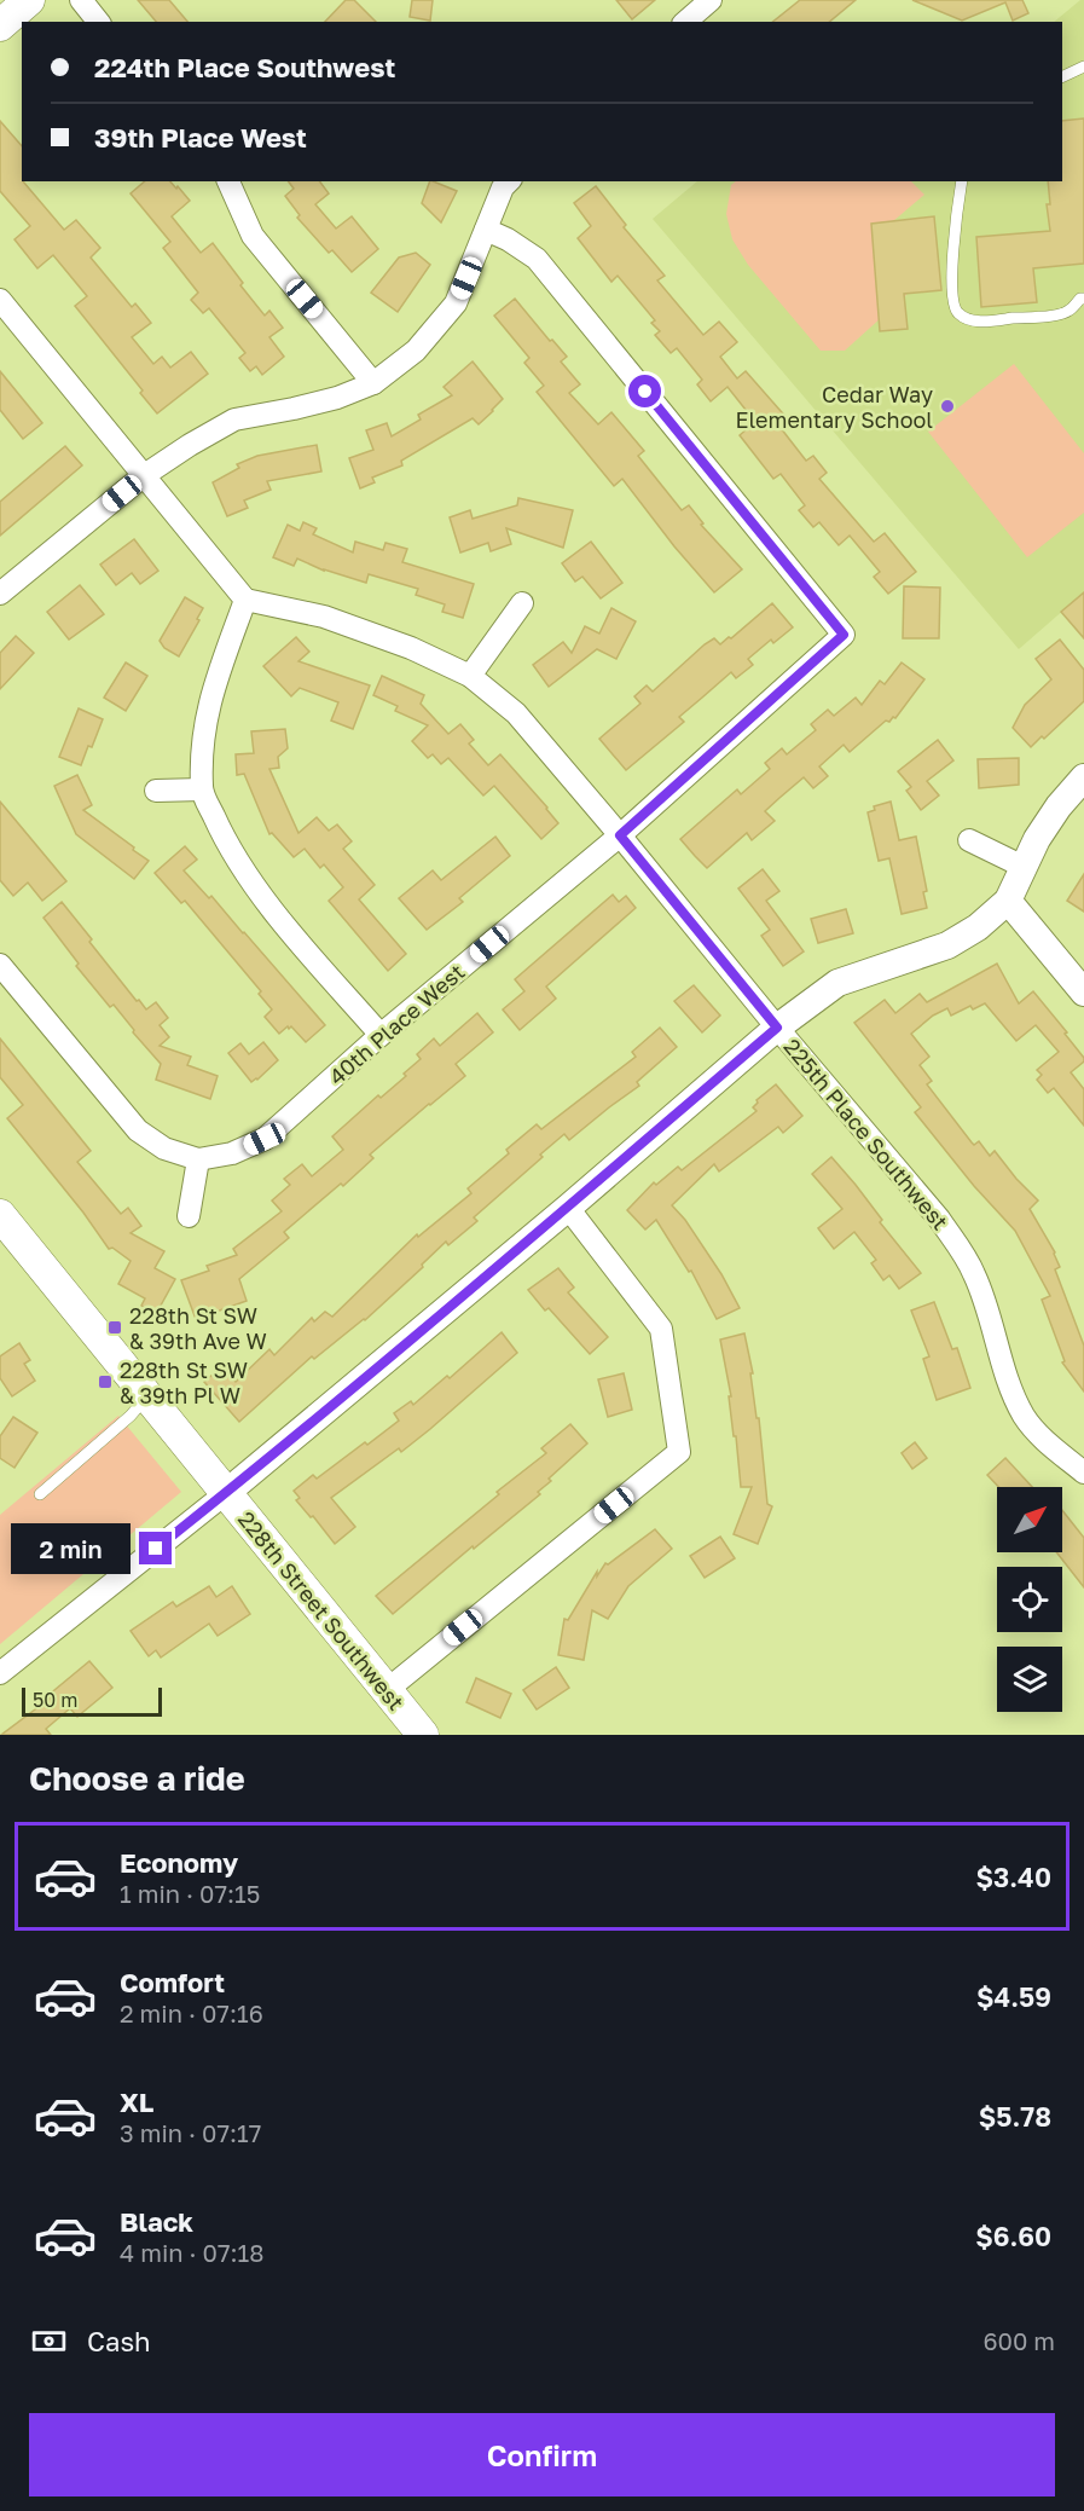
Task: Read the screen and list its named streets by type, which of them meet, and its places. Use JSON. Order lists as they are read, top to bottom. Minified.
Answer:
{"streets":{"main road":["228th Street Southwest"],"street":["40th Place West","225th Place Southwest"]},"crossings":[["40th Place West","225th Place Southwest"]],"places":{"other":["Cedar Way Elementary School"],"transit":["228th St SW & 39th Ave W","228th St SW & 39th Pl W"]},"scale_bar":"50 m","north":"top right","page":{"banner":["224th Place Southwest","39th Place West"],"bubble":"2 min","scale":"50 m","heading":"Choose a ride","list":[{"name":"Economy","note":"1 min · 07:15","value":"$3.40"},{"name":"Comfort","note":"2 min · 07:16","value":"$4.59"},{"name":"XL","note":"3 min · 07:17","value":"$5.78"},{"name":"Black","note":"4 min · 07:18","value":"$6.60"}],"pay":["Cash","600 m"],"buttons":"Confirm"}}
